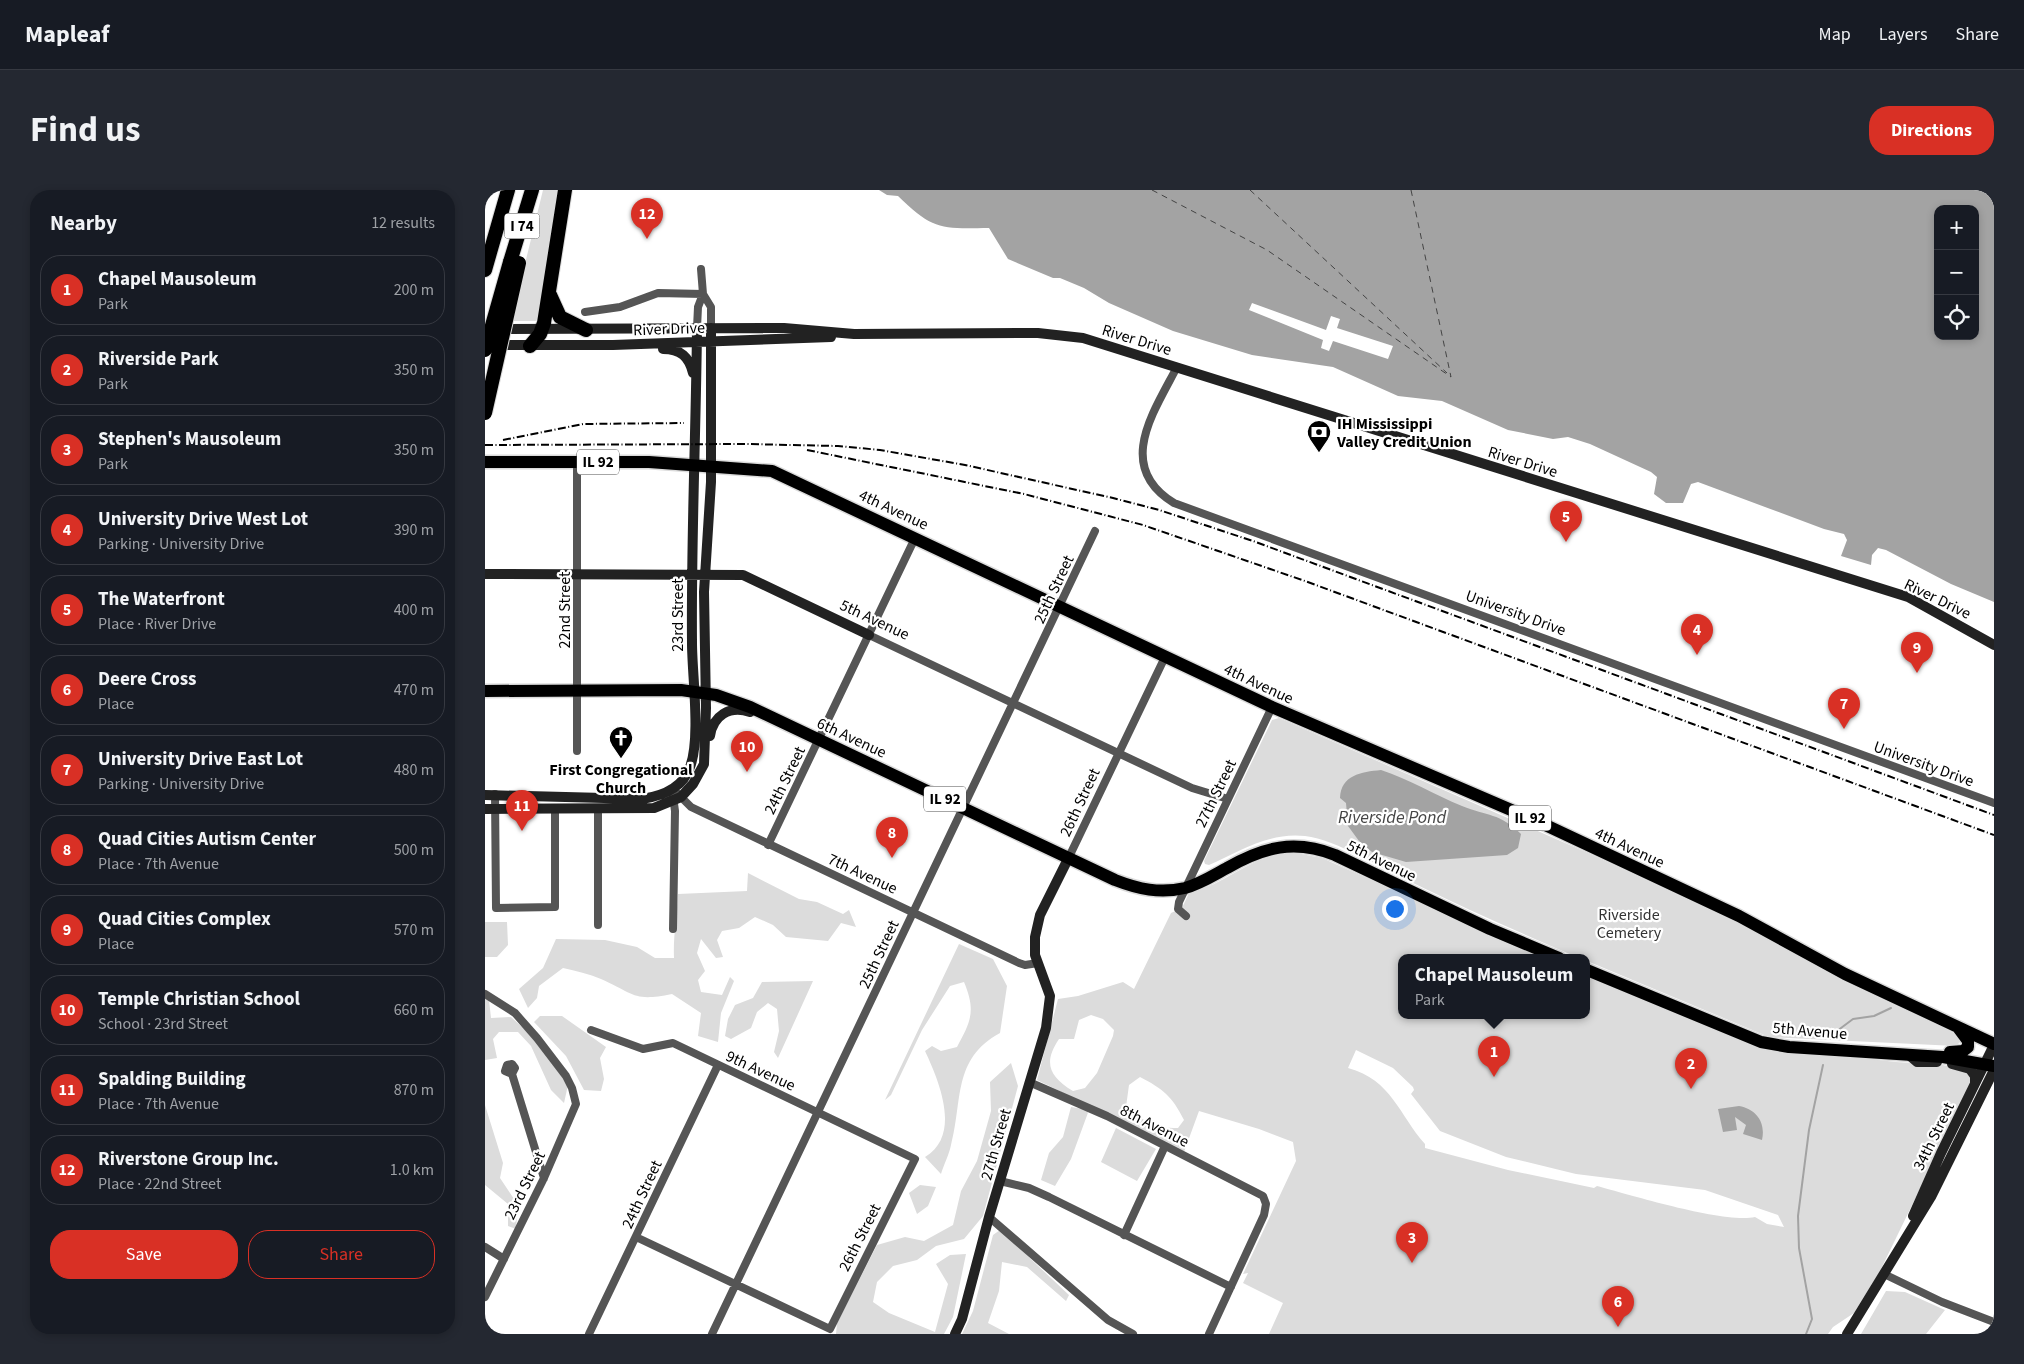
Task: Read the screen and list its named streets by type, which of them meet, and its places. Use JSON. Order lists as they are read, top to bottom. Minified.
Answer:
{"streets":{"highway":["I 74"],"main road":["IL 92","4th Avenue","5th Avenue","6th Avenue"],"street":["River Drive","25th Street","22nd Street","University Drive","23rd Street","24th Street","27th Street","26th Street","7th Avenue","9th Avenue","8th Avenue","34th Street"]},"crossings":[["River Drive","University Drive"],["River Drive","23rd Street"],["4th Avenue","25th Street"],["4th Avenue","23rd Street"],["4th Avenue","24th Street"],["4th Avenue","27th Street"],["4th Avenue","26th Street"],["4th Avenue","34th Street"],["25th Street","5th Avenue"],["25th Street","6th Avenue"],["25th Street","26th Street"],["25th Street","7th Avenue"],["25th Street","9th Avenue"],["22nd Street","5th Avenue"],["22nd Street","6th Avenue"],["23rd Street","5th Avenue"],["23rd Street","6th Avenue"],["23rd Street","7th Avenue"],["5th Avenue","6th Avenue"],["5th Avenue","24th Street"],["5th Avenue","27th Street"],["5th Avenue","26th Street"],["5th Avenue","34th Street"],["6th Avenue","24th Street"],["6th Avenue","27th Street"],["6th Avenue","26th Street"],["24th Street","7th Avenue"],["24th Street","9th Avenue"],["27th Street","26th Street"],["27th Street","7th Avenue"],["27th Street","8th Avenue"],["26th Street","7th Avenue"],["26th Street","9th Avenue"]],"water":["Riverside Pond"],"parks":["Riverside Cemetery"],"places":{"bank":["IH Mississippi Valley Credit Union"],"church":["First Congregational Church"]},"page":{"header":"Mapleaf","nav":["Map","Layers","Share"],"title":"Find us","buttons":["Directions",["Save","Share"]],"heading":["Nearby","12 results"],"pins":["12","5","4","9","7","10","11","8","1","2","3","6"],"map_buttons":["+","−"],"list":[{"mark":"1","name":"Chapel Mausoleum","note":"Park","value":"200 m"},{"mark":"2","name":"Riverside Park","note":"Park","value":"350 m"},{"mark":"3","name":"Stephen's Mausoleum","note":"Park","value":"350 m"},{"mark":"4","name":"University Drive West Lot","note":"Parking · University Drive","value":"390 m"},{"mark":"5","name":"The Waterfront","note":"Place · River Drive","value":"400 m"},{"mark":"6","name":"Deere Cross","note":"Place","value":"470 m"},{"mark":"7","name":"University Drive East Lot","note":"Parking · University Drive","value":"480 m"},{"mark":"8","name":"Quad Cities Autism Center","note":"Place · 7th Avenue","value":"500 m"},{"mark":"9","name":"Quad Cities Complex","note":"Place","value":"570 m"},{"mark":"10","name":"Temple Christian School","note":"School · 23rd Street","value":"660 m"},{"mark":"11","name":"Spalding Building","note":"Place · 7th Avenue","value":"870 m"},{"mark":"12","name":"Riverstone Group Inc.","note":"Place · 22nd Street","value":"1.0 km"}],"popup":["Chapel Mausoleum","Park"]}}
